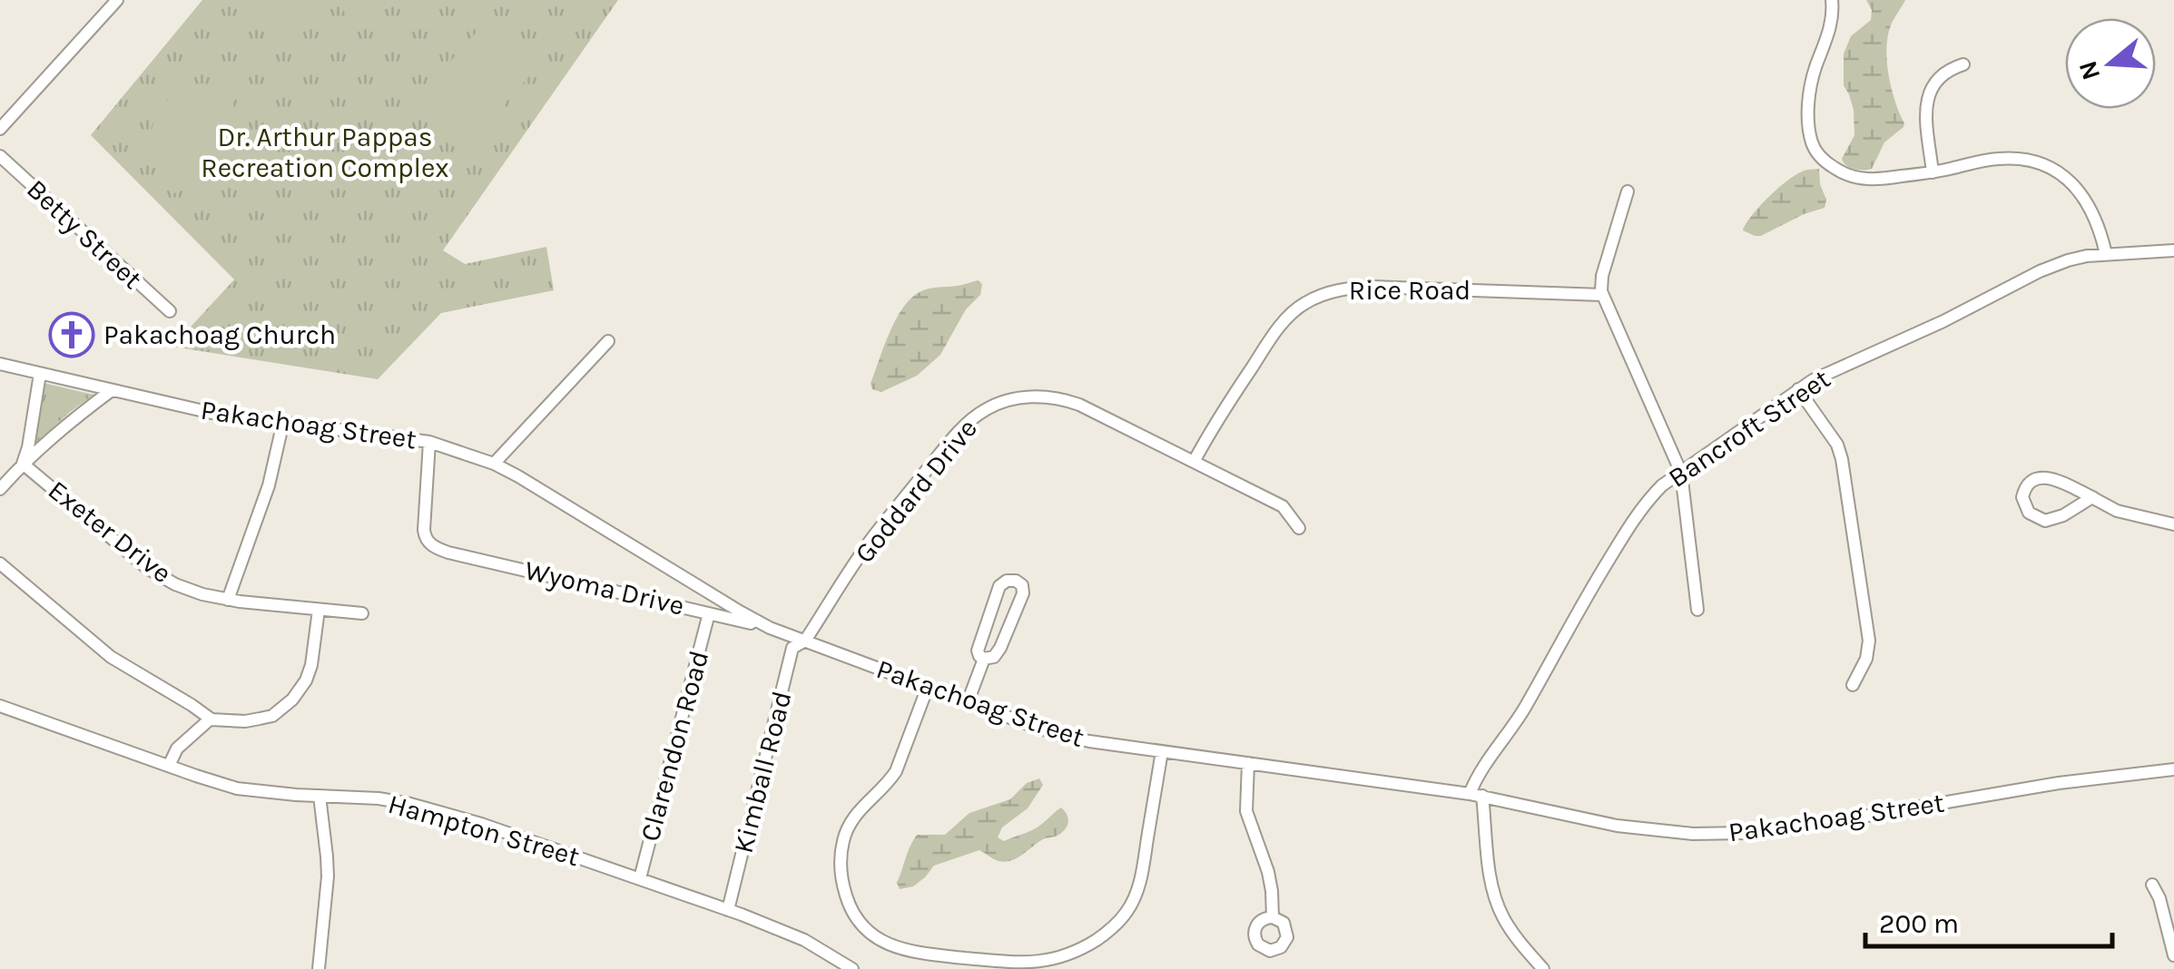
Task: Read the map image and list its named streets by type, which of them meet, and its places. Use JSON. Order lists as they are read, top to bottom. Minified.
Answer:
{"streets":{"street":["Betty Street","Rice Road","Pakachoag Street","Bancroft Street","Goddard Drive","Exeter Drive","Wyoma Drive","Clarendon Road","Kimball Road","Hampton Street"]},"crossings":[["Rice Road","Goddard Drive"],["Pakachoag Street","Bancroft Street"],["Pakachoag Street","Goddard Drive"],["Pakachoag Street","Wyoma Drive"],["Pakachoag Street","Kimball Road"],["Goddard Drive","Kimball Road"],["Wyoma Drive","Clarendon Road"],["Clarendon Road","Hampton Street"],["Kimball Road","Hampton Street"]],"parks":["Dr. Arthur Pappas Recreation Complex"],"places":{"church":["Pakachoag Church"]},"scale_bar":"200 m","north":"left"}
